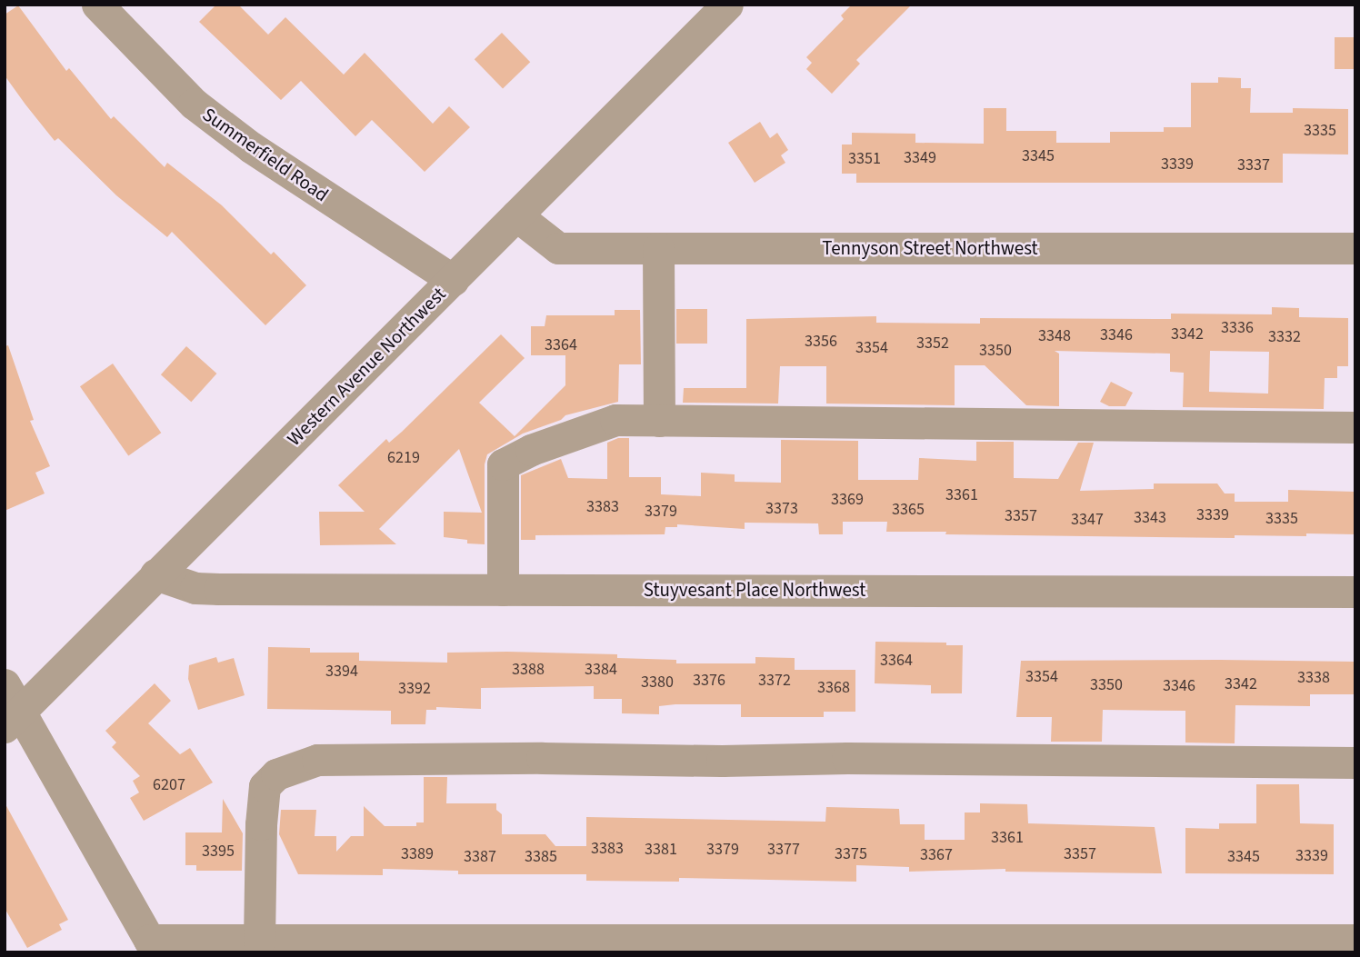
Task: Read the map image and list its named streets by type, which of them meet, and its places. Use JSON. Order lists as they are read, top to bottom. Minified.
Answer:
{"streets":{"street":["Summerfield Road","Tennyson Street Northwest","Western Avenue Northwest","Stuyvesant Place Northwest"]},"crossings":[["Summerfield Road","Western Avenue Northwest"],["Tennyson Street Northwest","Western Avenue Northwest"],["Western Avenue Northwest","Stuyvesant Place Northwest"]],"house_numbers":["3335","3345","3349","3351","3339","3337","3336","3342","3346","3348","3332","3356","3352","3364","3354","3350","6219","3361","3369","3383","3373","3365","3379","3339","3357","3343","3335","3347","3364","3388","3384","3394","3354","3338","3376","3372","3380","3342","3350","3346","3368","3392","6207","3361","3383","3381","3379","3377","3395","3389","3375","3357","3367","3339","3387","3385","3345"]}
